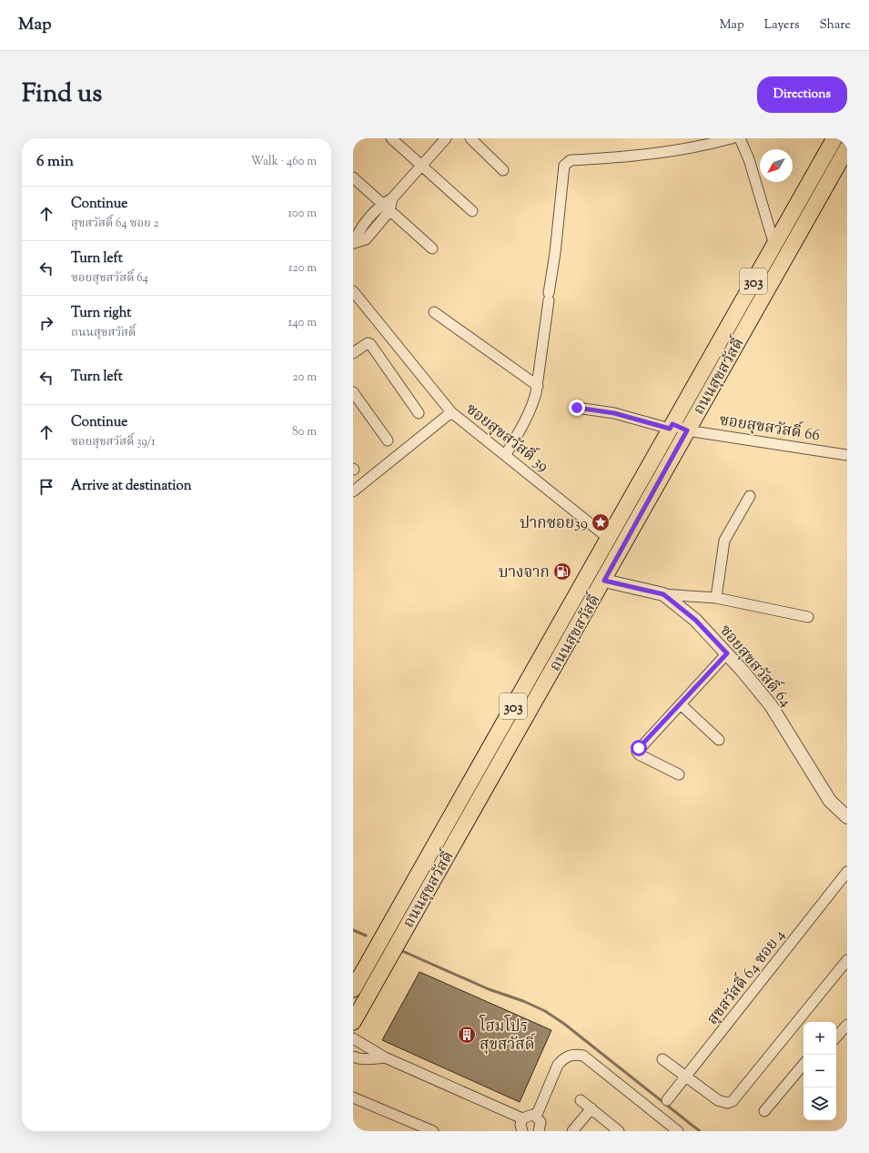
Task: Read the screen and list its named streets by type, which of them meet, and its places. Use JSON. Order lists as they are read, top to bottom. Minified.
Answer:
{"streets":{"main road":["303","ถนนสุขสวัสดิ์"],"street":["ซอยสุขสวัสดิ์ 66","ซอยสุขสวัสดิ์ 39","ซอยสุขสวัสดิ์ 64","สุขสวัสดิ์ 64 ซอย 4"]},"crossings":[["ถนนสุขสวัสดิ์","ซอยสุขสวัสดิ์ 66"],["ถนนสุขสวัสดิ์","ซอยสุขสวัสดิ์ 39"],["ถนนสุขสวัสดิ์","ซอยสุขสวัสดิ์ 64"]],"places":{"place":["ปากซอย39"],"fuel station":["บางจาก"],"building":["โฮมโปร สุขสวัสดิ์"]},"north":"bottom left","page":{"header":"Map","nav":["Map","Layers","Share"],"title":"Find us","buttons":"Directions","heading":["6 min","Walk · 460 m"],"list":[["Continue","สุขสวัสดิ์ 64 ซอย 2","100 m"],["Turn left","ซอยสุขสวัสดิ์ 64","120 m"],["Turn right","ถนนสุขสวัสดิ์","140 m"],["Turn left","20 m"],["Continue","ซอยสุขสวัสดิ์ 39/1","80 m"],"Arrive at destination"],"map_buttons":["+","−"]}}
